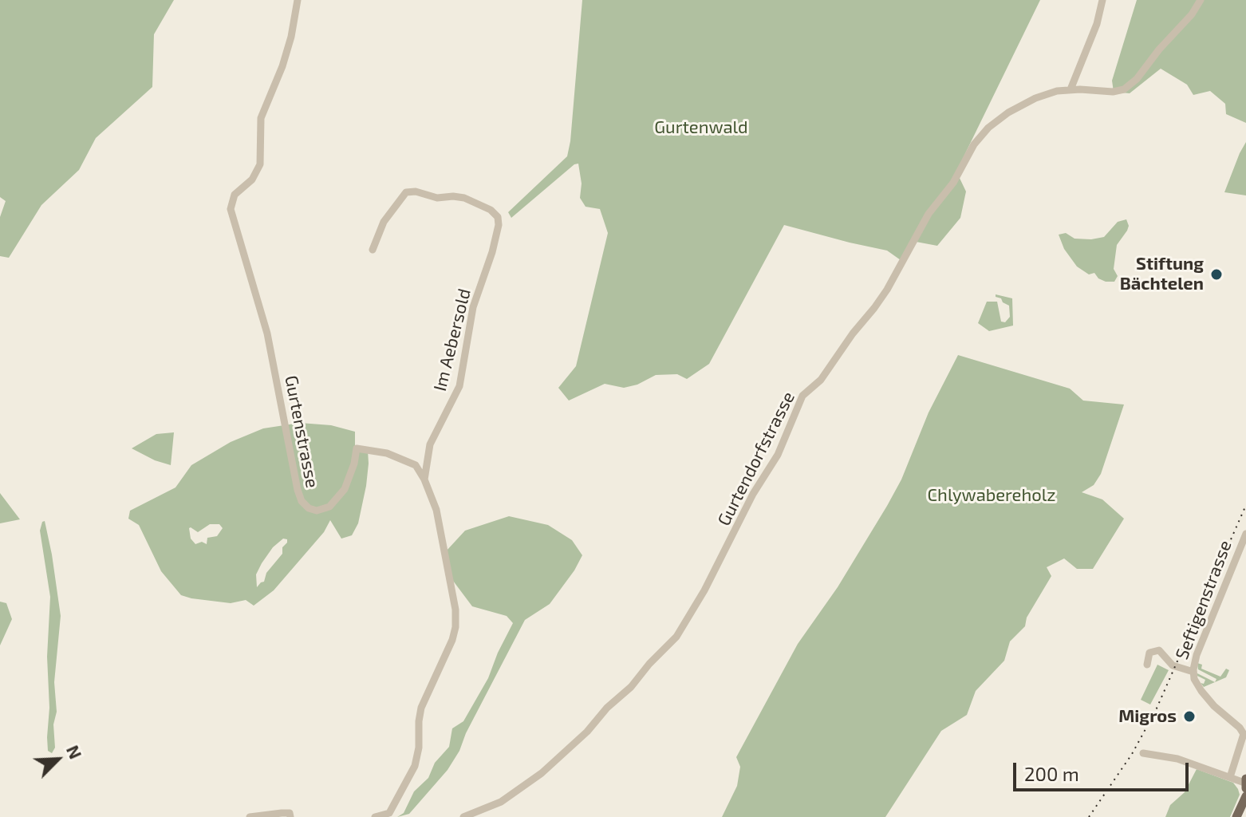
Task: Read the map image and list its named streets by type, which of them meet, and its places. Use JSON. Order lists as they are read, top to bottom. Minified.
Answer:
{"streets":{"street":["Im Aebersold","Gurtenstrasse","Gurtendorfstrasse","Seftigenstrasse"]},"crossings":[["Im Aebersold","Gurtenstrasse"]],"parks":["Gurtenwald","Chlywabereholz"],"places":["Stiftung Bächtelen","Migros"],"scale_bar":"200 m","north":"top right"}
